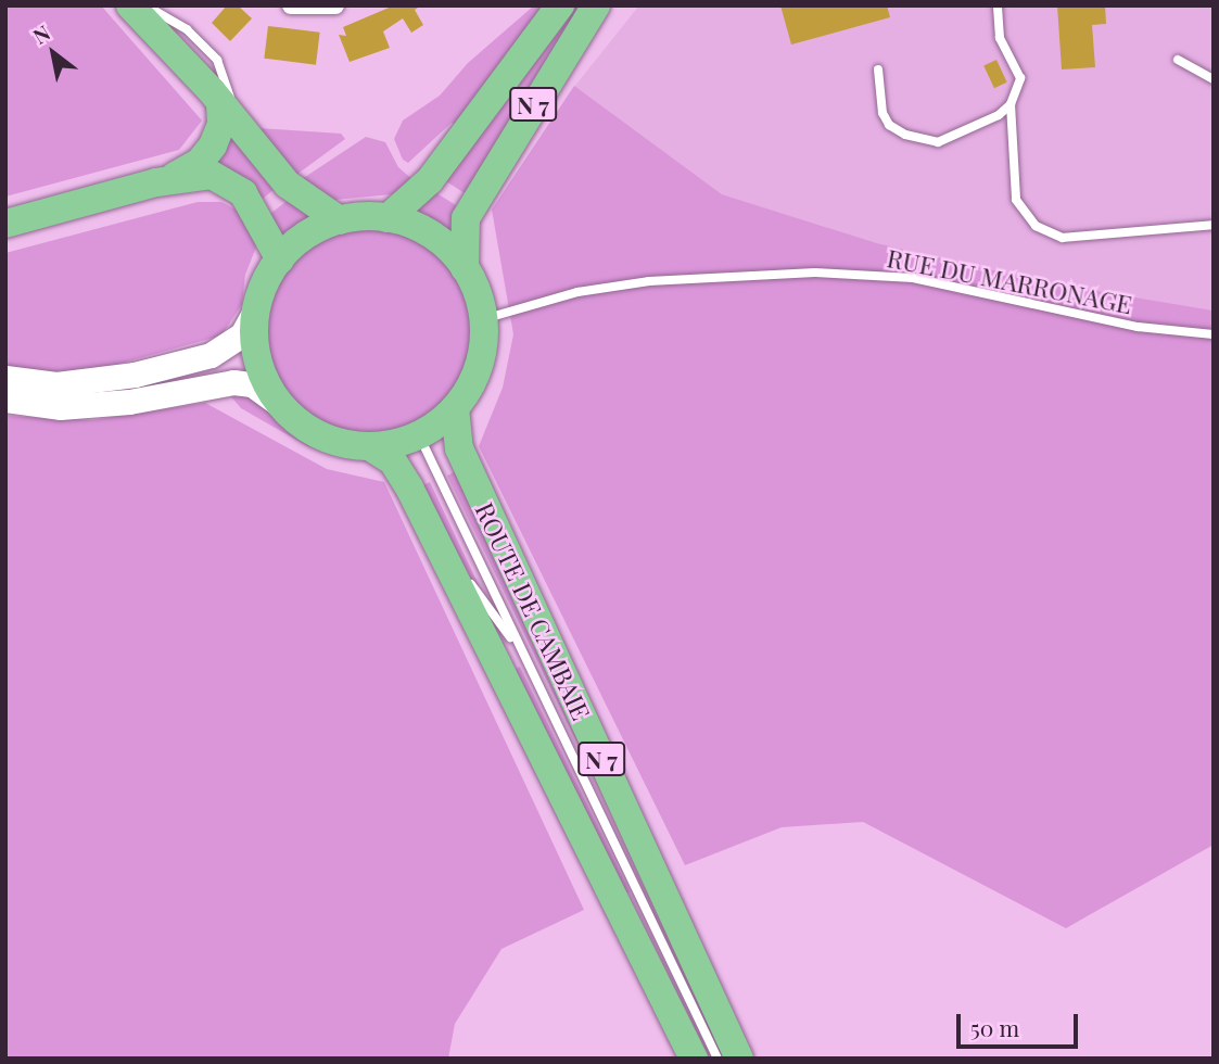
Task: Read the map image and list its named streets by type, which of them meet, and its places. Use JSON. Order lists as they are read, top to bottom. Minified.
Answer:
{"streets":{"main road":["N 7","ROUTE DE CAMBAIE"],"lane":["RUE DU MARRONAGE"]},"crossings":[["N 7","RUE DU MARRONAGE"],["N 7","ROUTE DE CAMBAIE"],["RUE DU MARRONAGE","ROUTE DE CAMBAIE"]],"scale_bar":"50 m","north":"top left"}
